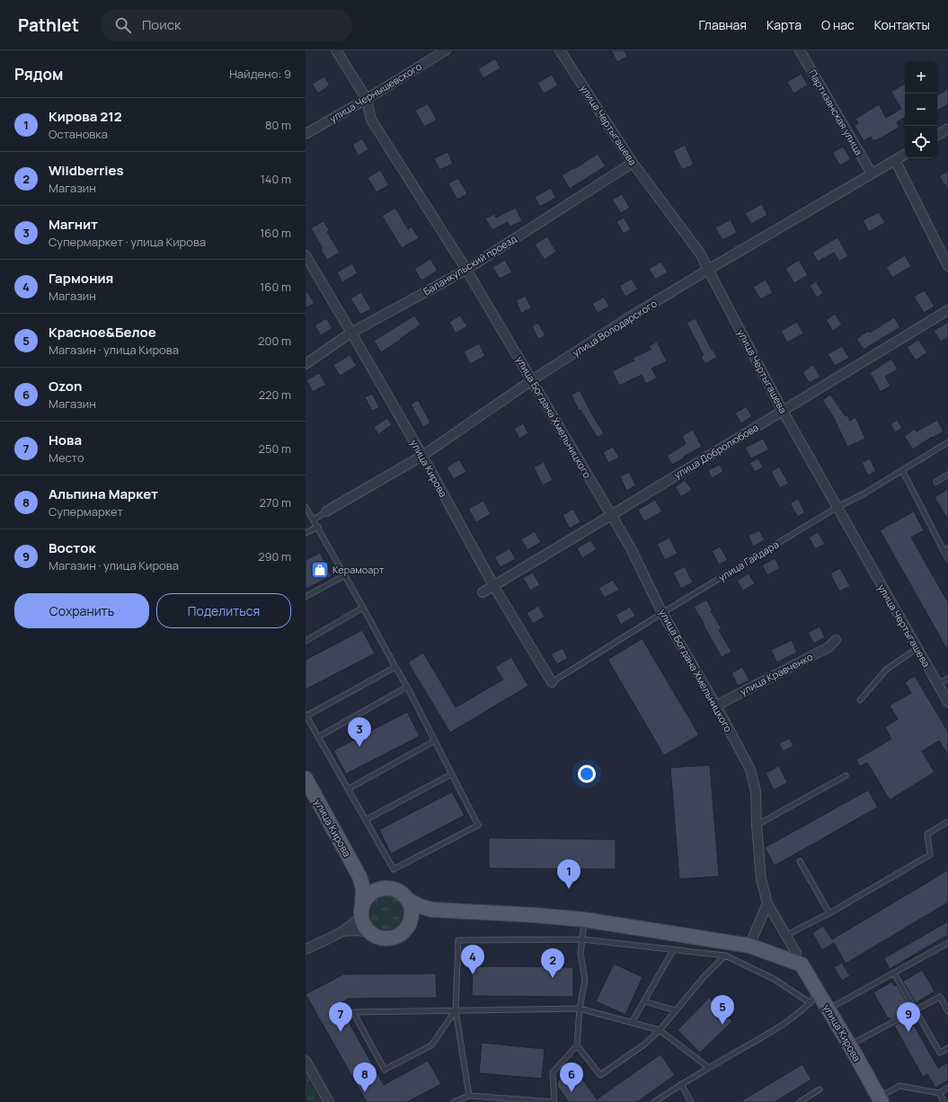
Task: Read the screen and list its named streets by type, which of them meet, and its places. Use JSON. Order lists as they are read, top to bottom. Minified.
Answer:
{"streets":{"main road":["улица Кирова"],"street":["улица Чернышевского","Партизанская улица","улица Чертыгашева","Баланкульский проезд","улица Володарского","улица Богдана Хмельницкого","улица Добролюбова","улица Кравченко"],"lane":["улица Гайдара"]},"crossings":[["улица Чернышевского","улица Богдана Хмельницкого"],["Партизанская улица","улица Володарского"],["улица Чертыгашева","Баланкульский проезд"],["улица Чертыгашева","улица Володарского"],["улица Чертыгашева","улица Добролюбова"],["улица Чертыгашева","улица Гайдара"],["Баланкульский проезд","улица Богдана Хмельницкого"],["Баланкульский проезд","улица Кирова"],["улица Володарского","улица Богдана Хмельницкого"],["улица Володарского","улица Кирова"],["улица Богдана Хмельницкого","улица Добролюбова"],["улица Богдана Хмельницкого","улица Гайдара"],["улица Богдана Хмельницкого","улица Кравченко"],["улица Добролюбова","улица Кирова"],["улица Кирова","улица Гайдара"]],"places":{"shop":["Керамоарт"]},"page":{"header":"Pathlet","search":"Поиск","nav":["Главная","Карта","О нас","Контакты"],"heading":["Рядом","Найдено: 9"],"map_buttons":["+","−"],"list":[{"mark":"1","name":"Кирова 212","note":"Остановка","value":"80 m"},{"mark":"2","name":"Wildberries","note":"Магазин","value":"140 m"},{"mark":"3","name":"Магнит","note":"Супермаркет · улица Кирова","value":"160 m"},{"mark":"4","name":"Гармония","note":"Магазин","value":"160 m"},{"mark":"5","name":"Красное&Белое","note":"Магазин · улица Кирова","value":"200 m"},{"mark":"6","name":"Ozon","note":"Магазин","value":"220 m"},{"mark":"7","name":"Нова","note":"Место","value":"250 m"},{"mark":"8","name":"Альпина Маркет","note":"Супермаркет","value":"270 m"},{"mark":"9","name":"Восток","note":"Магазин · улица Кирова","value":"290 m"}],"buttons":["Сохранить","Поделиться"],"pins":["3","1","4","2","5","7","9","6","8"]}}
